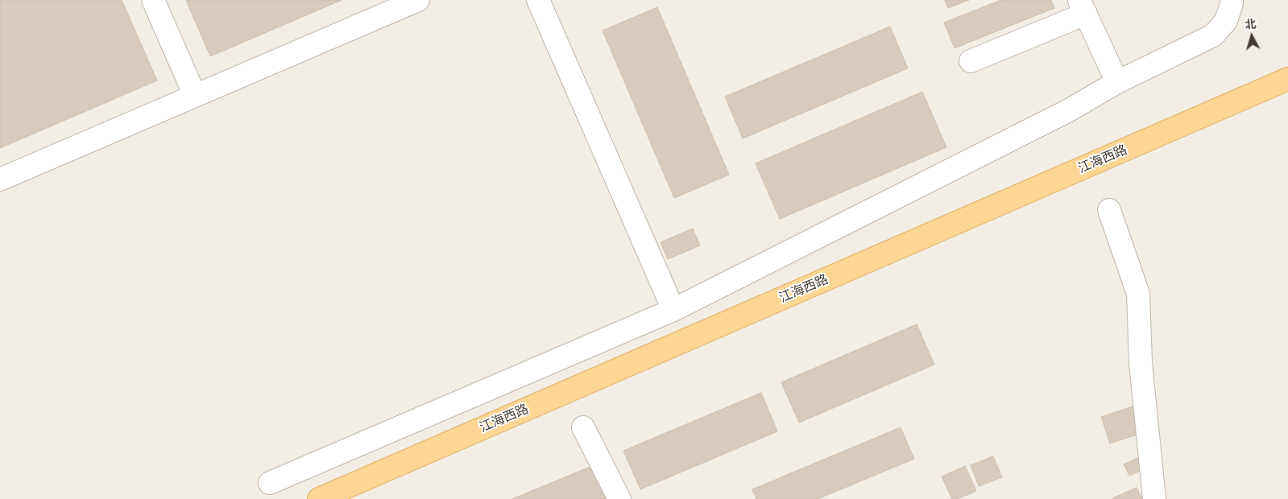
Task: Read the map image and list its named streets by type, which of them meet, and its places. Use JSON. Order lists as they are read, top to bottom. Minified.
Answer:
{"streets":{"main road":["江海西路"]},"north":"top"}
